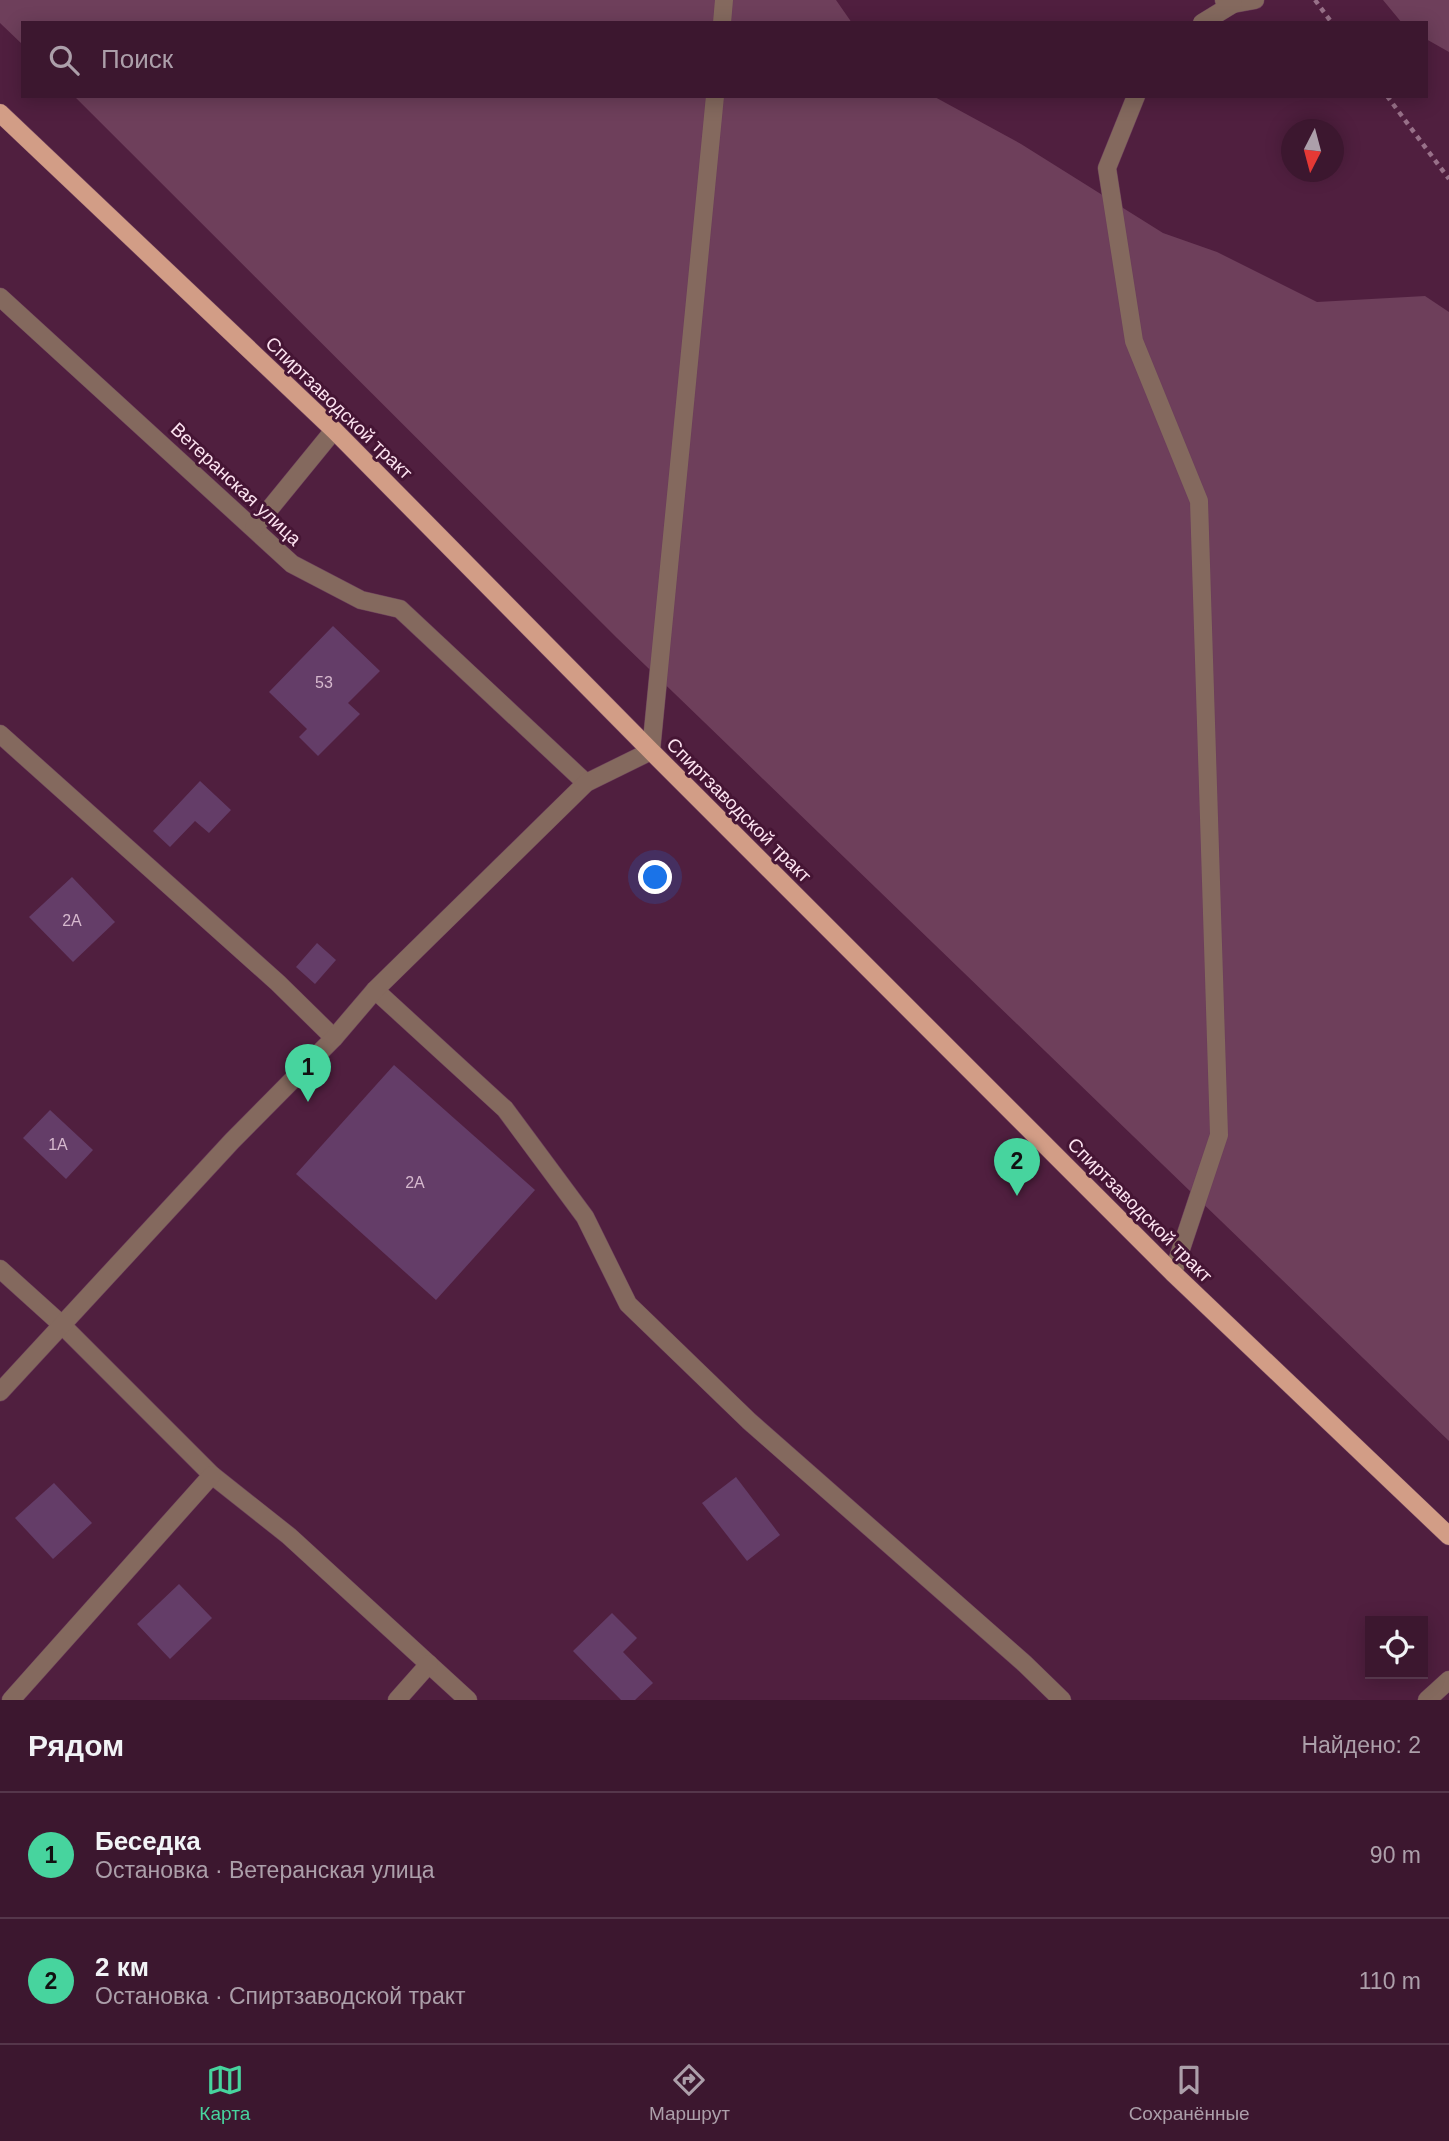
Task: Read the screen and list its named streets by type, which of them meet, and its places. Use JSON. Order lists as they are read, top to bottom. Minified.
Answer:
{"streets":{"main road":["Спиртзаводской тракт"],"street":["Ветеранская улица"]},"house_numbers":["53","2А","1А","2А"],"north":"bottom","page":{"search":"Поиск","pins":["1","2"],"heading":["Рядом","Найдено: 2"],"list":[{"mark":"1","name":"Беседка","note":"Остановка · Ветеранская улица","value":"90 m"},{"mark":"2","name":"2 км","note":"Остановка · Спиртзаводской тракт","value":"110 m"}],"nav":["Карта","Маршрут","Сохранённые"]}}
